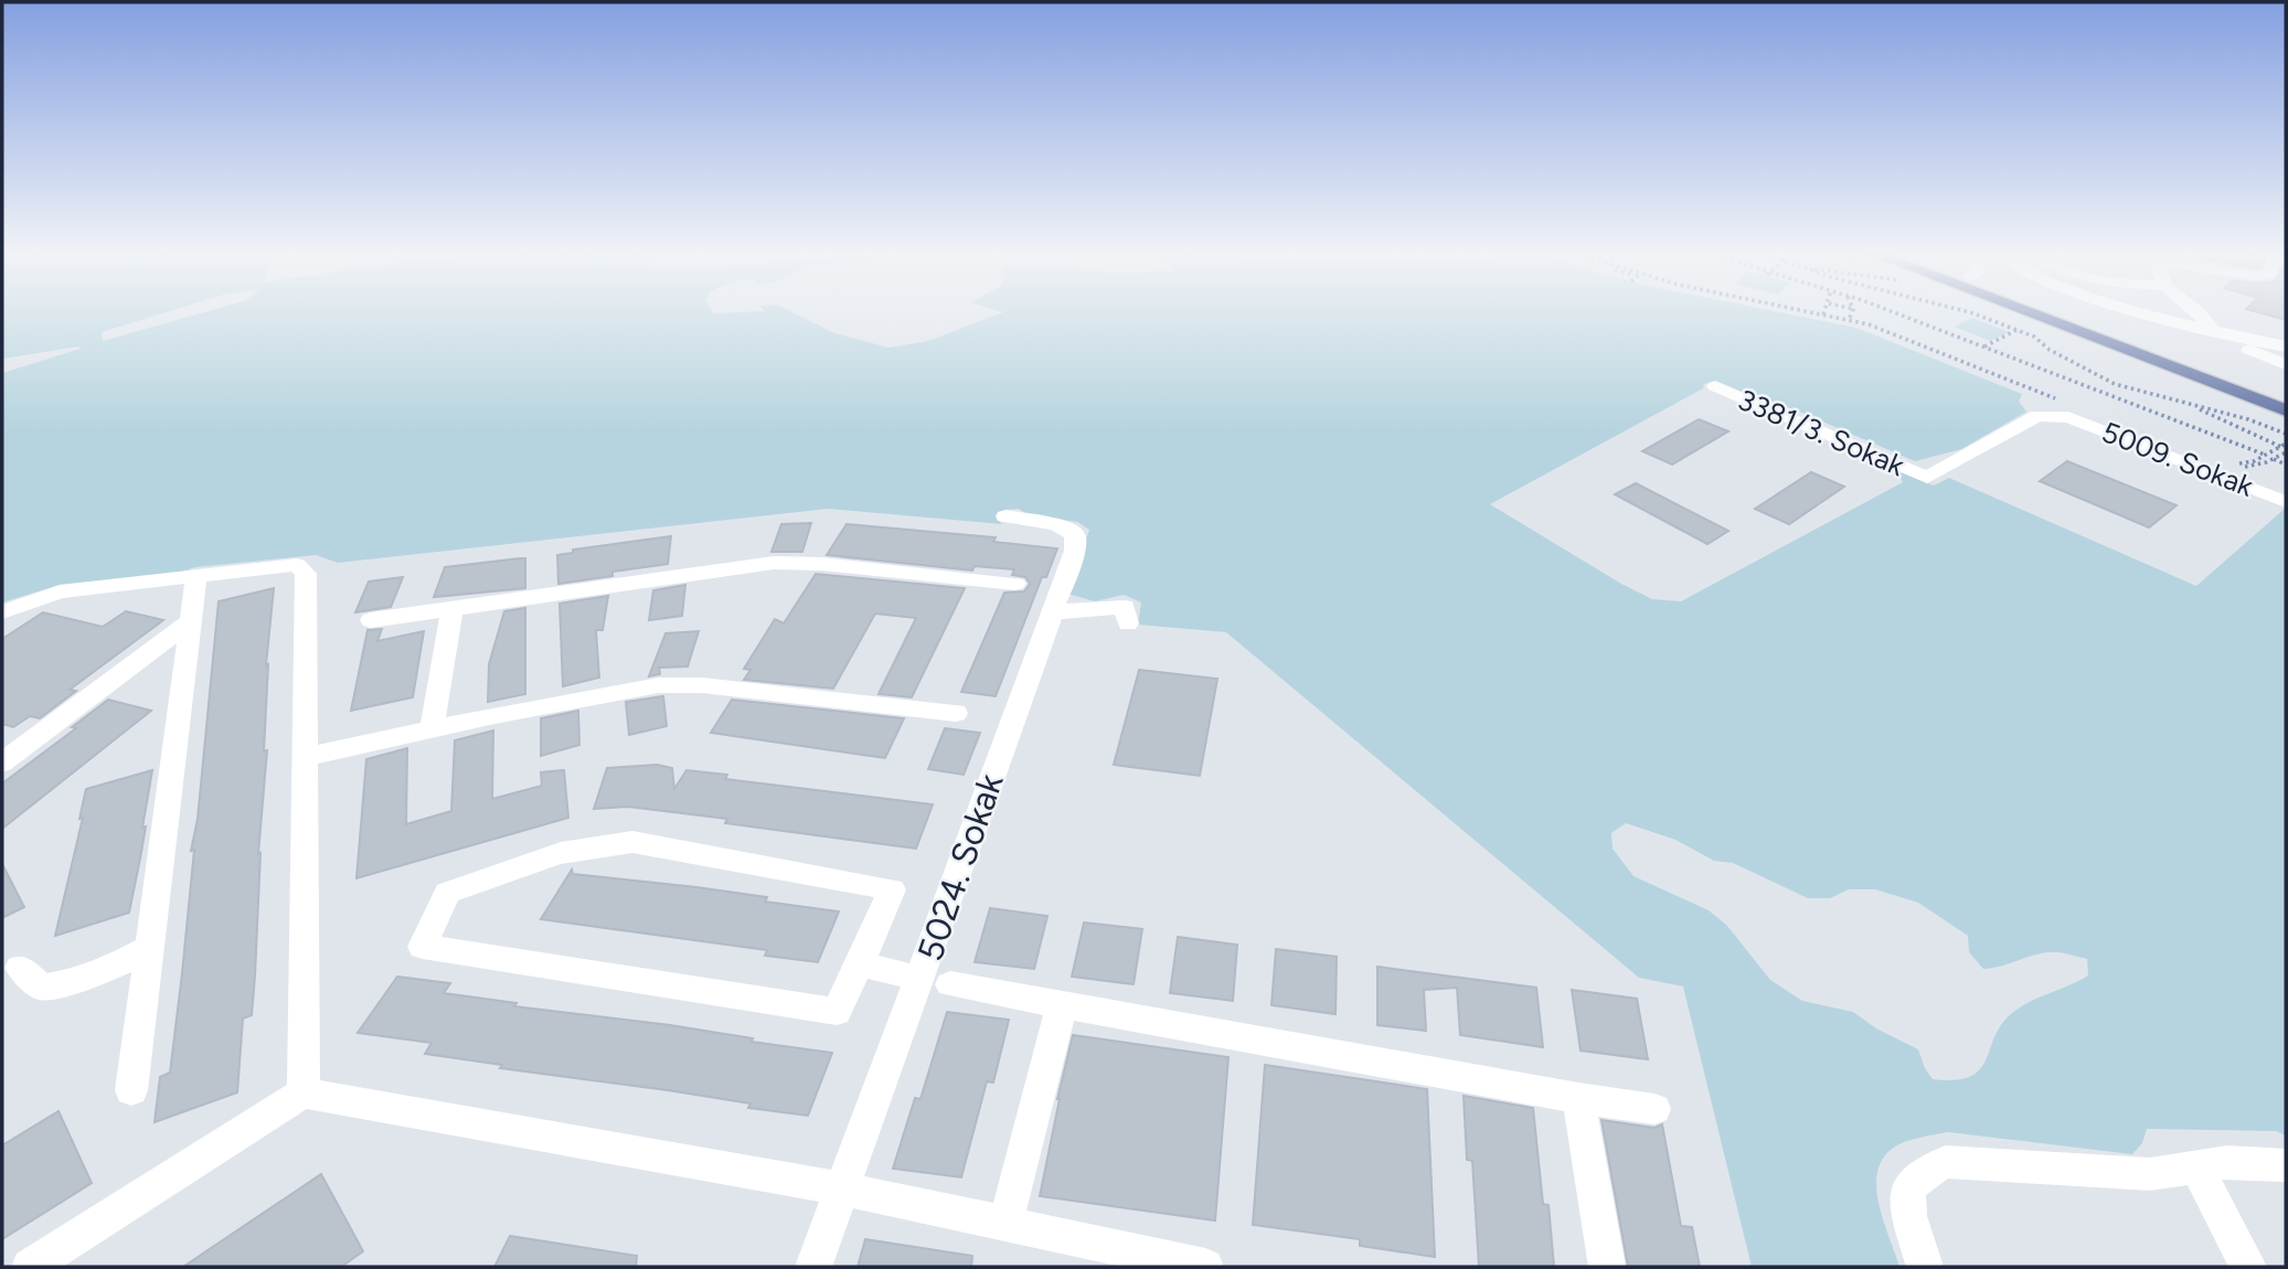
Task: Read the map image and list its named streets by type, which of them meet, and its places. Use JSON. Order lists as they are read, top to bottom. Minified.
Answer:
{"streets":{"street":["3381/3. Sokak","5009. Sokak","5024. Sokak"]},"crossings":[["3381/3. Sokak","5009. Sokak"]]}
